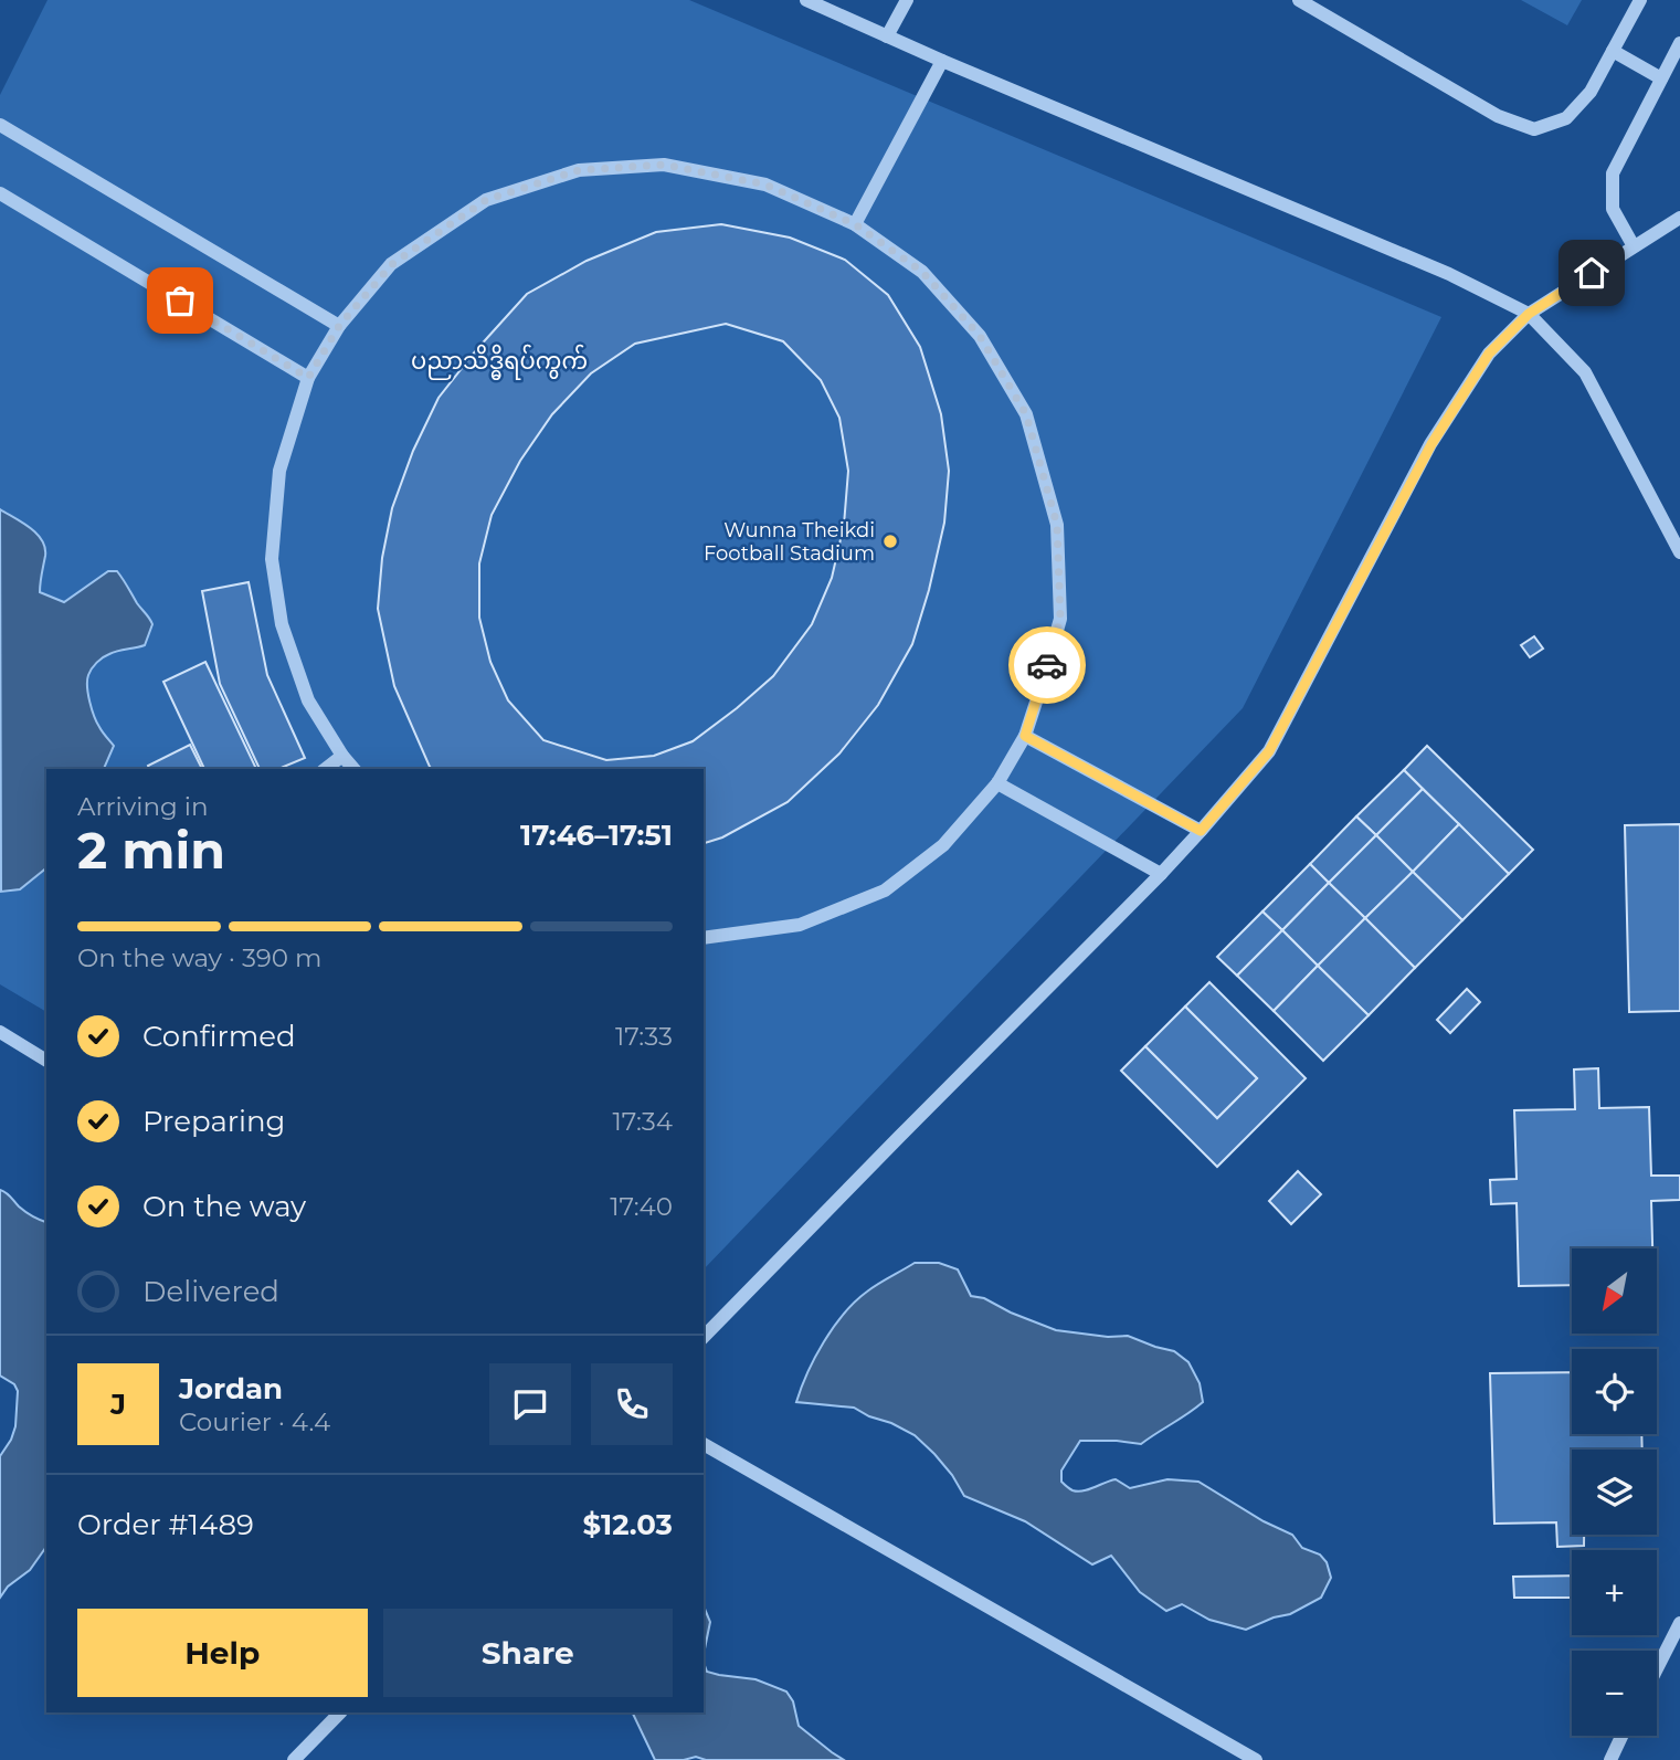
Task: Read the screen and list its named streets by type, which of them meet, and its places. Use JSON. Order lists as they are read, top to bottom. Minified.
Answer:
{"districts":["ပညာသိဒ္ဓိရပ်ကွက်"],"places":["Wunna Theikdi Football Stadium"],"north":"bottom left","page":{"heading":["2 min","Arriving in","17:46–17:51"],"panel":["Jordan","Courier · 4.4","Order #1489","$12.03"],"bar":"On the way · 390 m","list":[["Confirmed","17:33"],["Preparing","17:34"],["On the way","17:40"],"Delivered"],"map_buttons":["+","−"],"round":"J","buttons":["Help","Share"]}}
